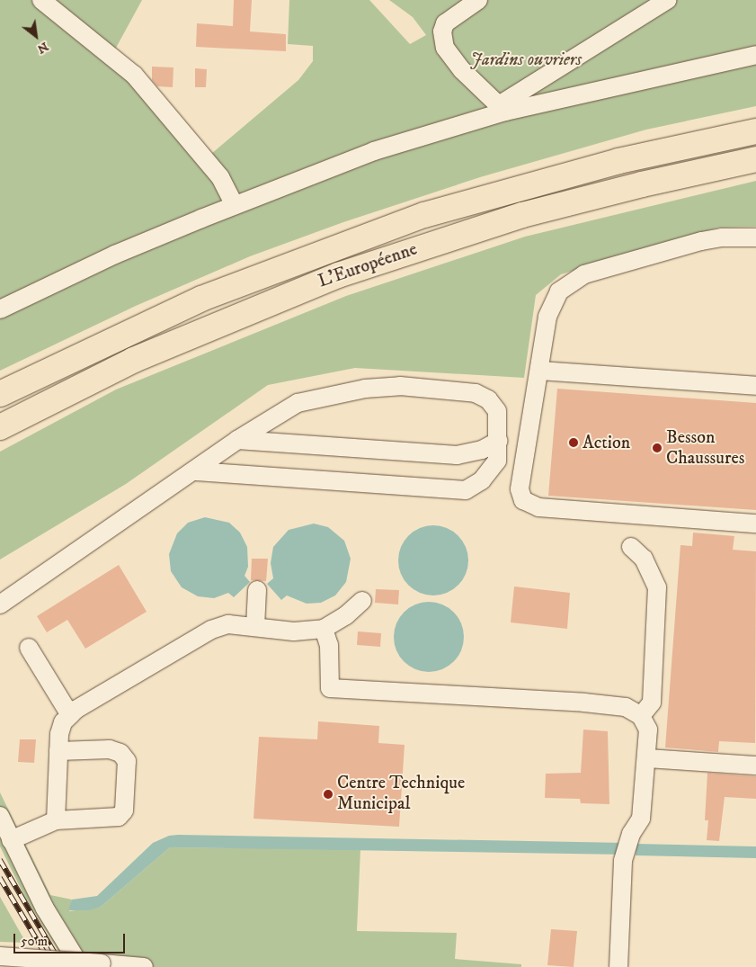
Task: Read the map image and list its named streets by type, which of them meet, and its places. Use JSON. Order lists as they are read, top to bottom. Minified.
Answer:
{"streets":{"highway":["L'Européenne"]},"parks":["Jardins ouvriers"],"places":["Action","Besson Chaussures","Centre Technique Municipal"],"scale_bar":"50 m","north":"bottom right"}
